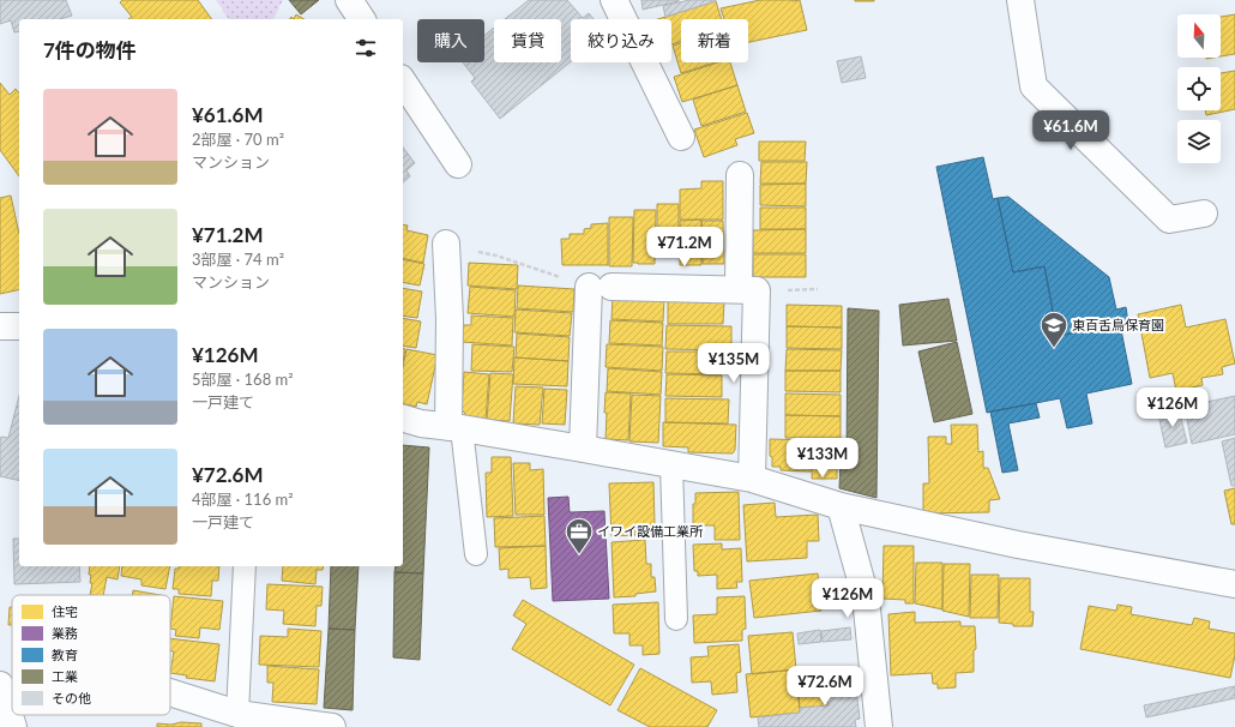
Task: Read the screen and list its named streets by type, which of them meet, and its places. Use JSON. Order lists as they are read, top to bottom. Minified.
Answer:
{"places":{"school or university":["東百舌鳥保育園"],"office":["イワイ設備工業所"]},"legend":["住宅","業務","教育","工業","その他"],"north":"top","page":{"chip":["購入","賃貸","絞り込み","新着"],"heading":"7件の物件","list":[{"name":"¥61.6M","note":"2部屋 · 70 m² · マンション"},{"name":"¥71.2M","note":"3部屋 · 74 m² · マンション"},{"name":"¥126M","note":"5部屋 · 168 m² · 一戸建て"},{"name":"¥72.6M","note":"4部屋 · 116 m² · 一戸建て"}],"price":["¥61.6M","¥71.2M","¥135M","¥126M","¥133M","¥126M","¥72.6M"]}}
